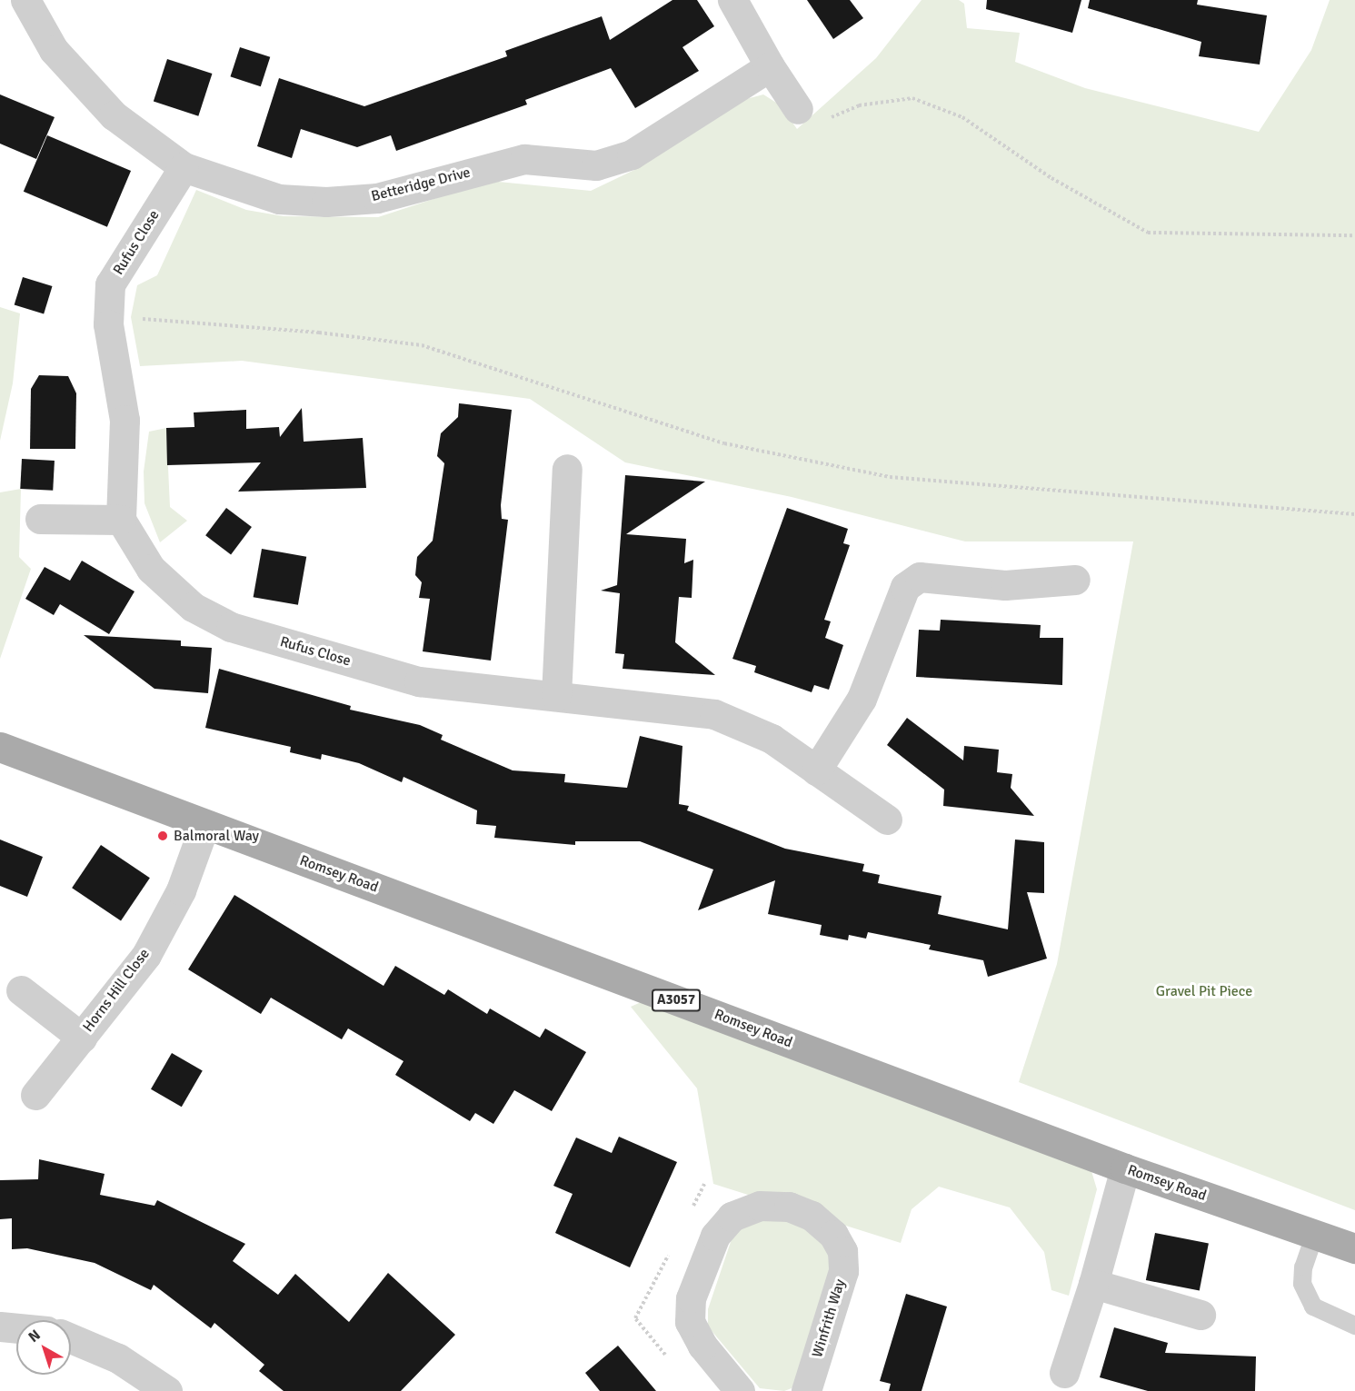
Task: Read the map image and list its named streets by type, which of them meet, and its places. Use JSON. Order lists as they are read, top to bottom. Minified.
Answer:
{"streets":{"main road":["Romsey Road","A3057"],"street":["Betteridge Drive","Rufus Close","Horns Hill Close","Winfrith Way"]},"crossings":[["Betteridge Drive","Rufus Close"],["Romsey Road","Horns Hill Close"]],"parks":["Gravel Pit Piece"],"places":["Balmoral Way"],"north":"top left"}
